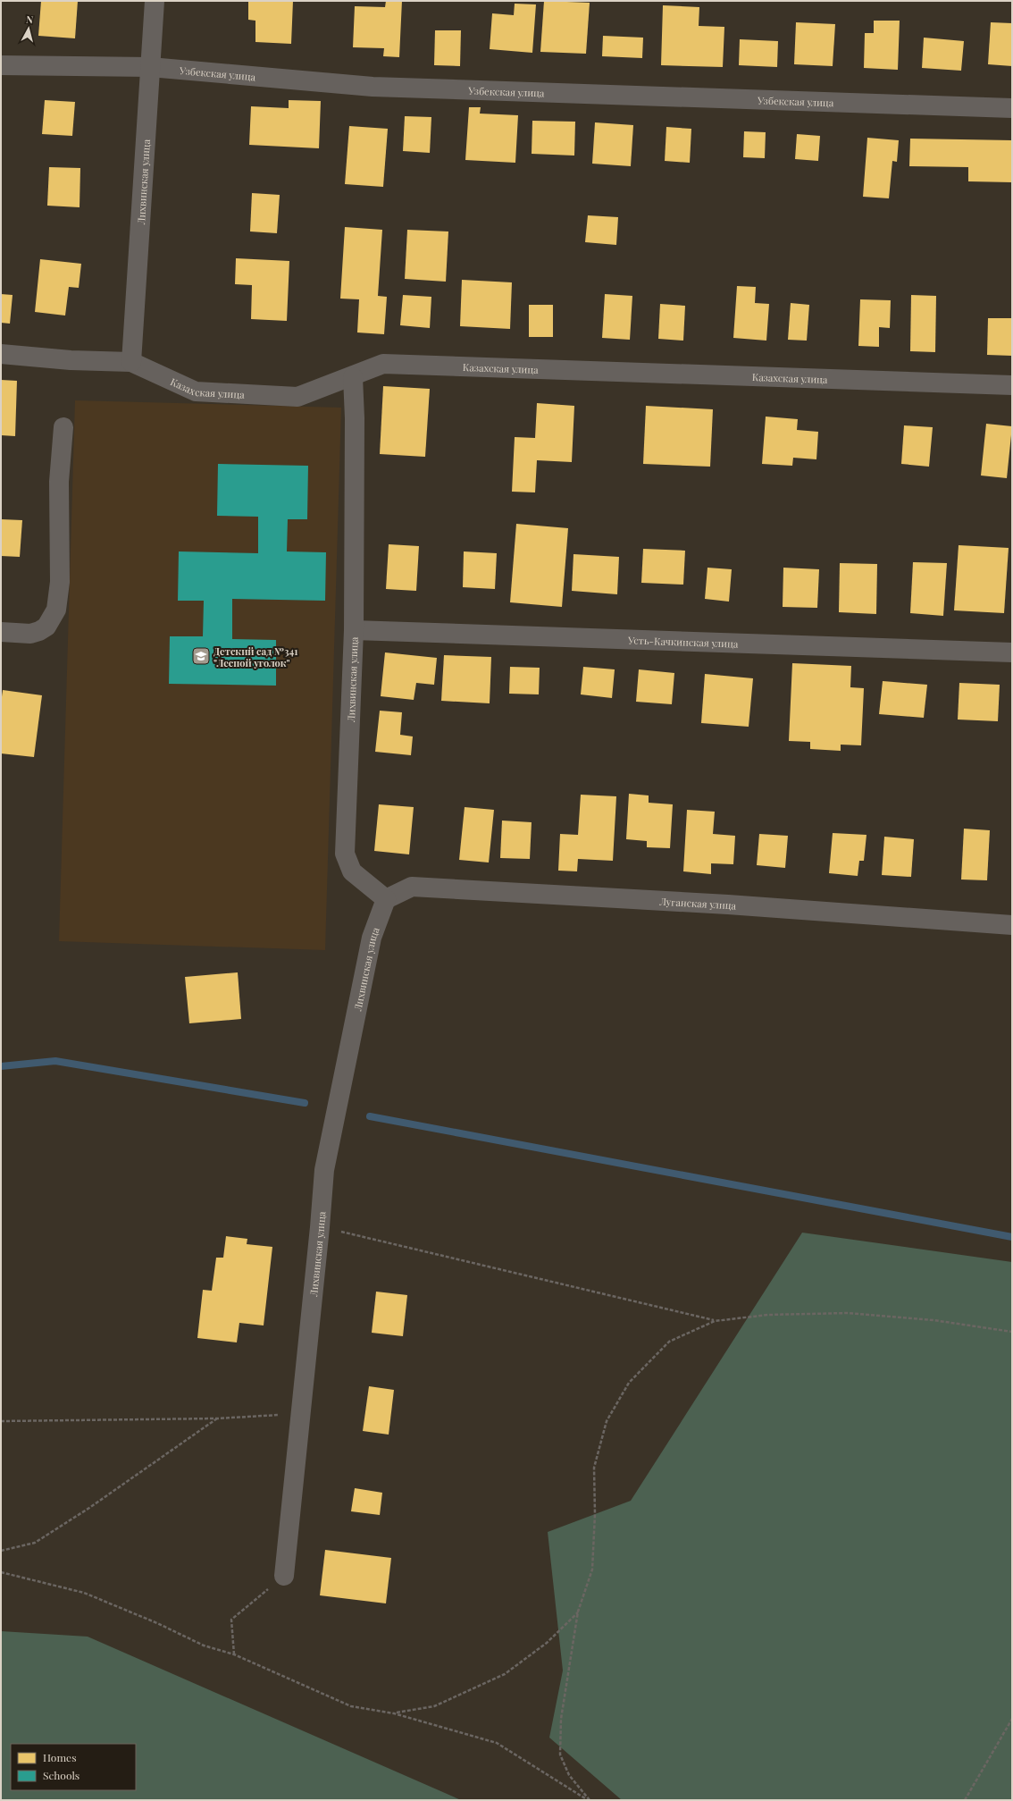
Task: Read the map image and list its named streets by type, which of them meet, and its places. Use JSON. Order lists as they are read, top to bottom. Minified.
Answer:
{"streets":{"street":["Узбекская улица","Лихвинская улица","Казахская улица","Усть-Качкинская улица","Луганская улица"]},"crossings":[["Узбекская улица","Лихвинская улица"],["Лихвинская улица","Казахская улица"],["Лихвинская улица","Усть-Качкинская улица"],["Лихвинская улица","Луганская улица"]],"places":{"school or university":["Детский сад №341 \"Лесной уголок\""]},"legend":["Homes","Schools"],"north":"top"}
